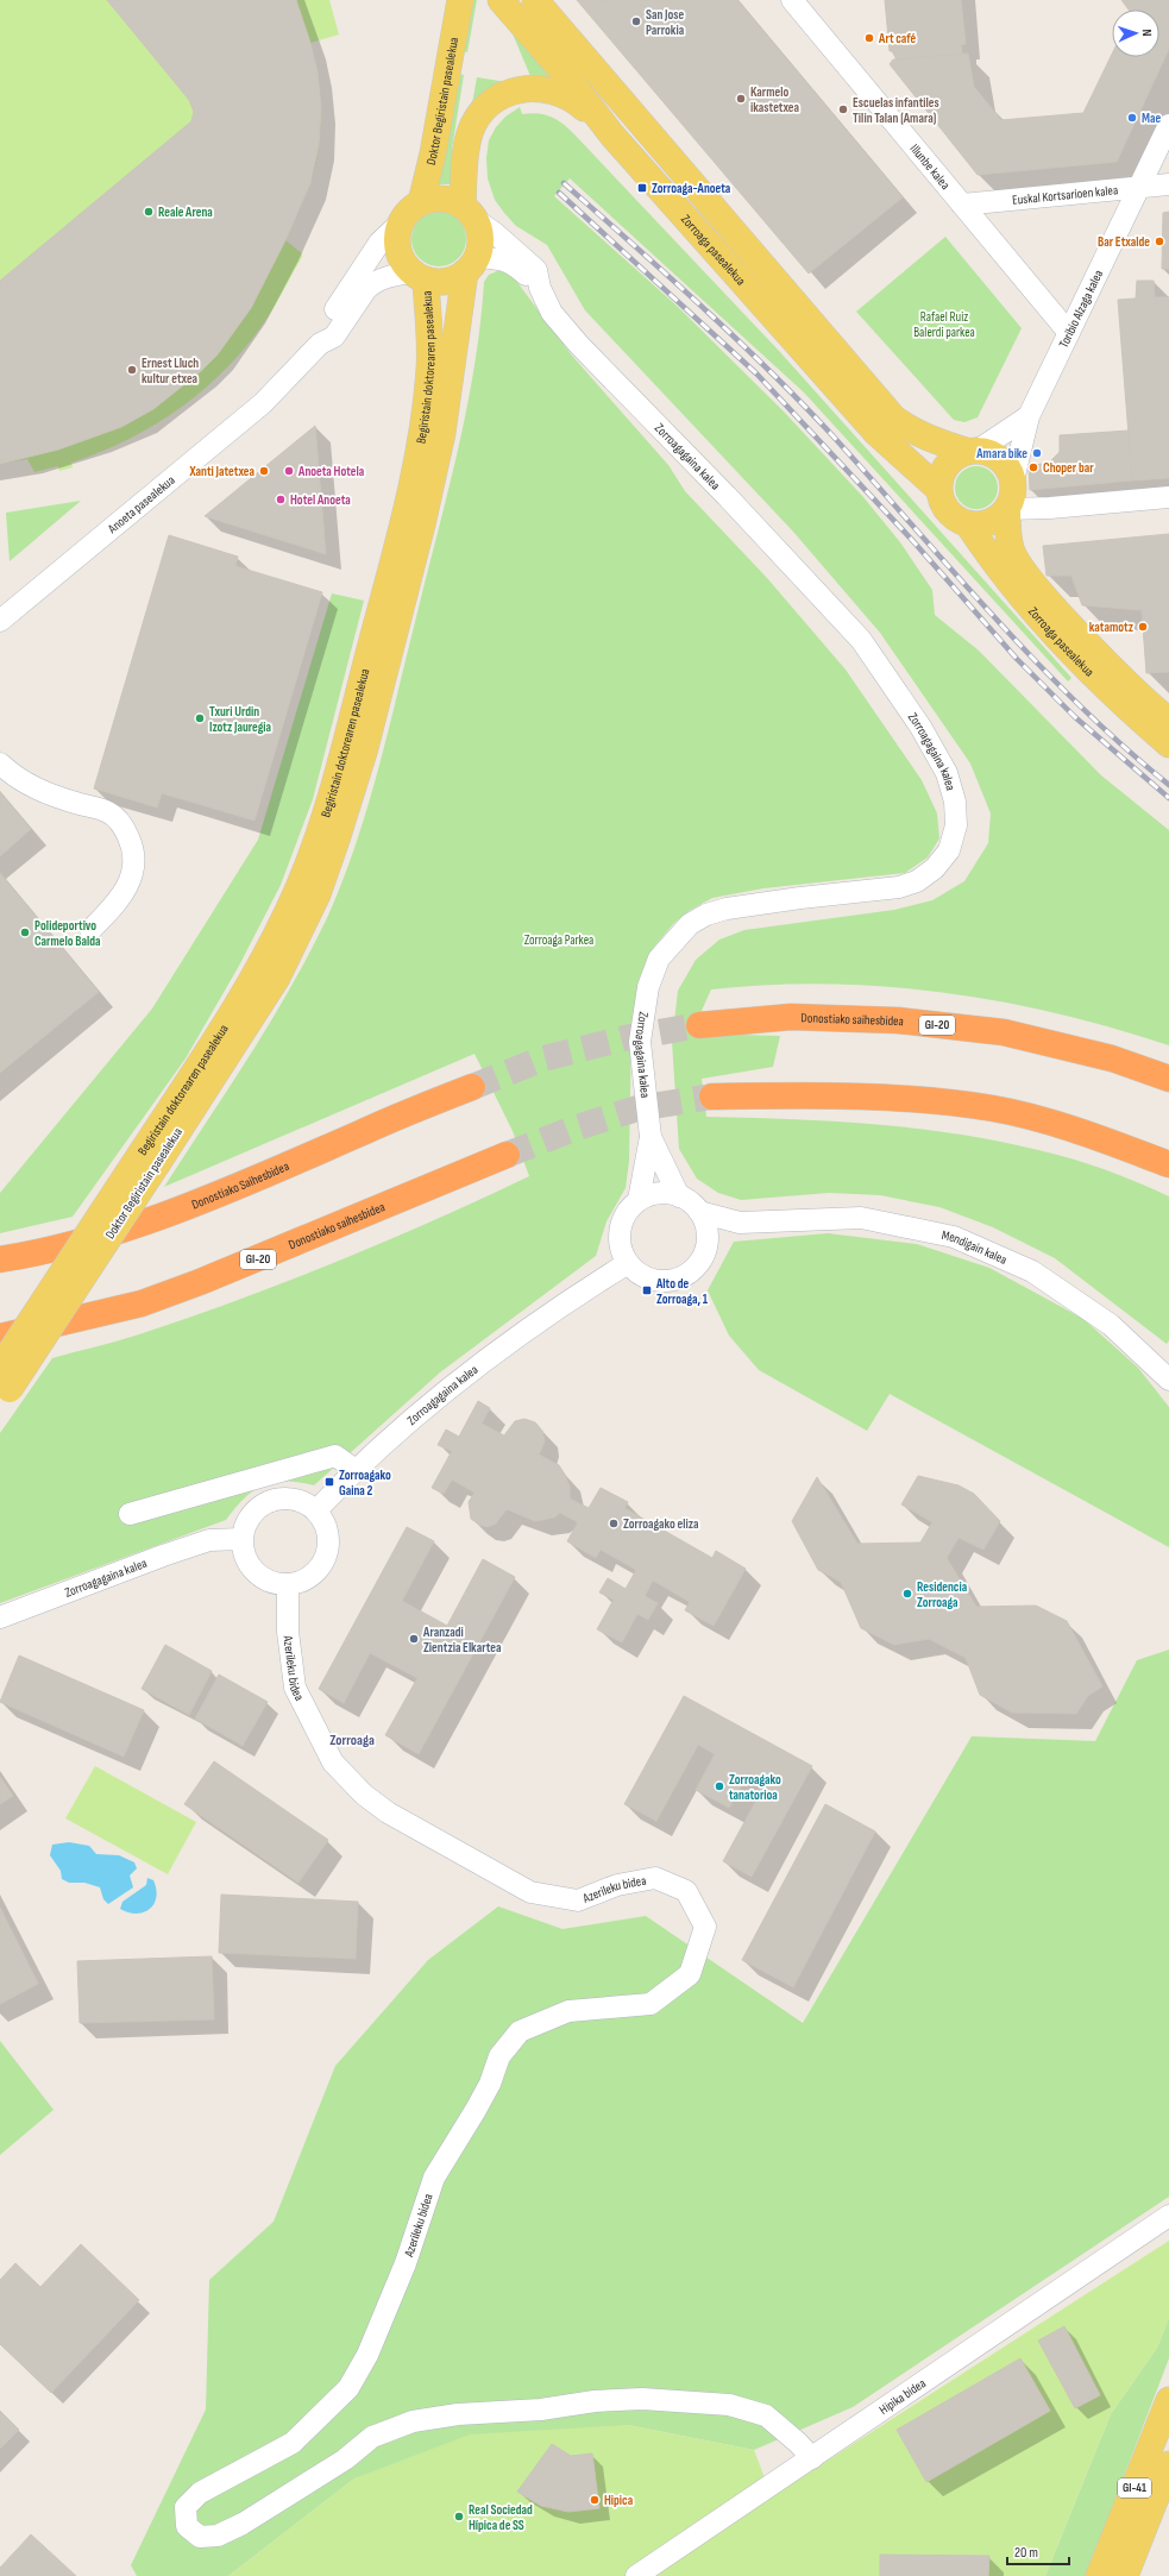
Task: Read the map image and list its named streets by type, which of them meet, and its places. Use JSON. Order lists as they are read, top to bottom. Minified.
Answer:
{"streets":{"highway":["Donostiako saihesbidea","GI-20","Donostiako Saihesbidea"],"main road":["Doktor Begiristain pasealekua","Zorroaga pasealekua","Begiristain doktorearen pasealekua","GI-41"],"street":["Illunbe kalea","Euskal Kortsarioen kalea","Toribio Alzaga kalea","Zorroagagaina kalea","Anoeta pasealekua","Mendigain kalea","Azerileku bidea","Hipika bidea"]},"crossings":[["Doktor Begiristain pasealekua","Begiristain doktorearen pasealekua"],["Doktor Begiristain pasealekua","Zorroagagaina kalea"],["Doktor Begiristain pasealekua","Anoeta pasealekua"],["Illunbe kalea","Euskal Kortsarioen kalea"],["Illunbe kalea","Toribio Alzaga kalea"],["Euskal Kortsarioen kalea","Toribio Alzaga kalea"],["Zorroaga pasealekua","Toribio Alzaga kalea"],["Begiristain doktorearen pasealekua","Zorroagagaina kalea"],["Begiristain doktorearen pasealekua","Anoeta pasealekua"],["Zorroagagaina kalea","Anoeta pasealekua"],["Zorroagagaina kalea","Mendigain kalea"],["Zorroagagaina kalea","Azerileku bidea"],["Azerileku bidea","Hipika bidea"]],"districts":["Zorroaga"],"parks":["Rafael Ruiz Balerdi parkea","Zorroaga Parkea"],"places":{"other":["San Jose Parrokia","Art café","Karmelo ikastetxea","Escuelas infantiles Tilin Talan (Amara)","Mae","Reale Arena","Bar Etxalde","Ernest Lluch kultur etxea","Amara bike","Choper bar","Xanti Jatetxea","Anoeta Hotela","Hotel Anoeta","katamotz","Txuri Urdin Izotz Jauregia","Polideportivo Carmelo Balda","Zorroagako eliza","Residencia Zorroaga","Aranzadi Zientzia Elkartea","Zorroagako tanatorioa","Hipica","Real Sociedad Hípica de SS"],"transit":["Zorroaga-Anoeta","Alto de Zorroaga, 1","Zorroagako Gaina 2"]},"scale_bar":"20 m","north":"right"}
